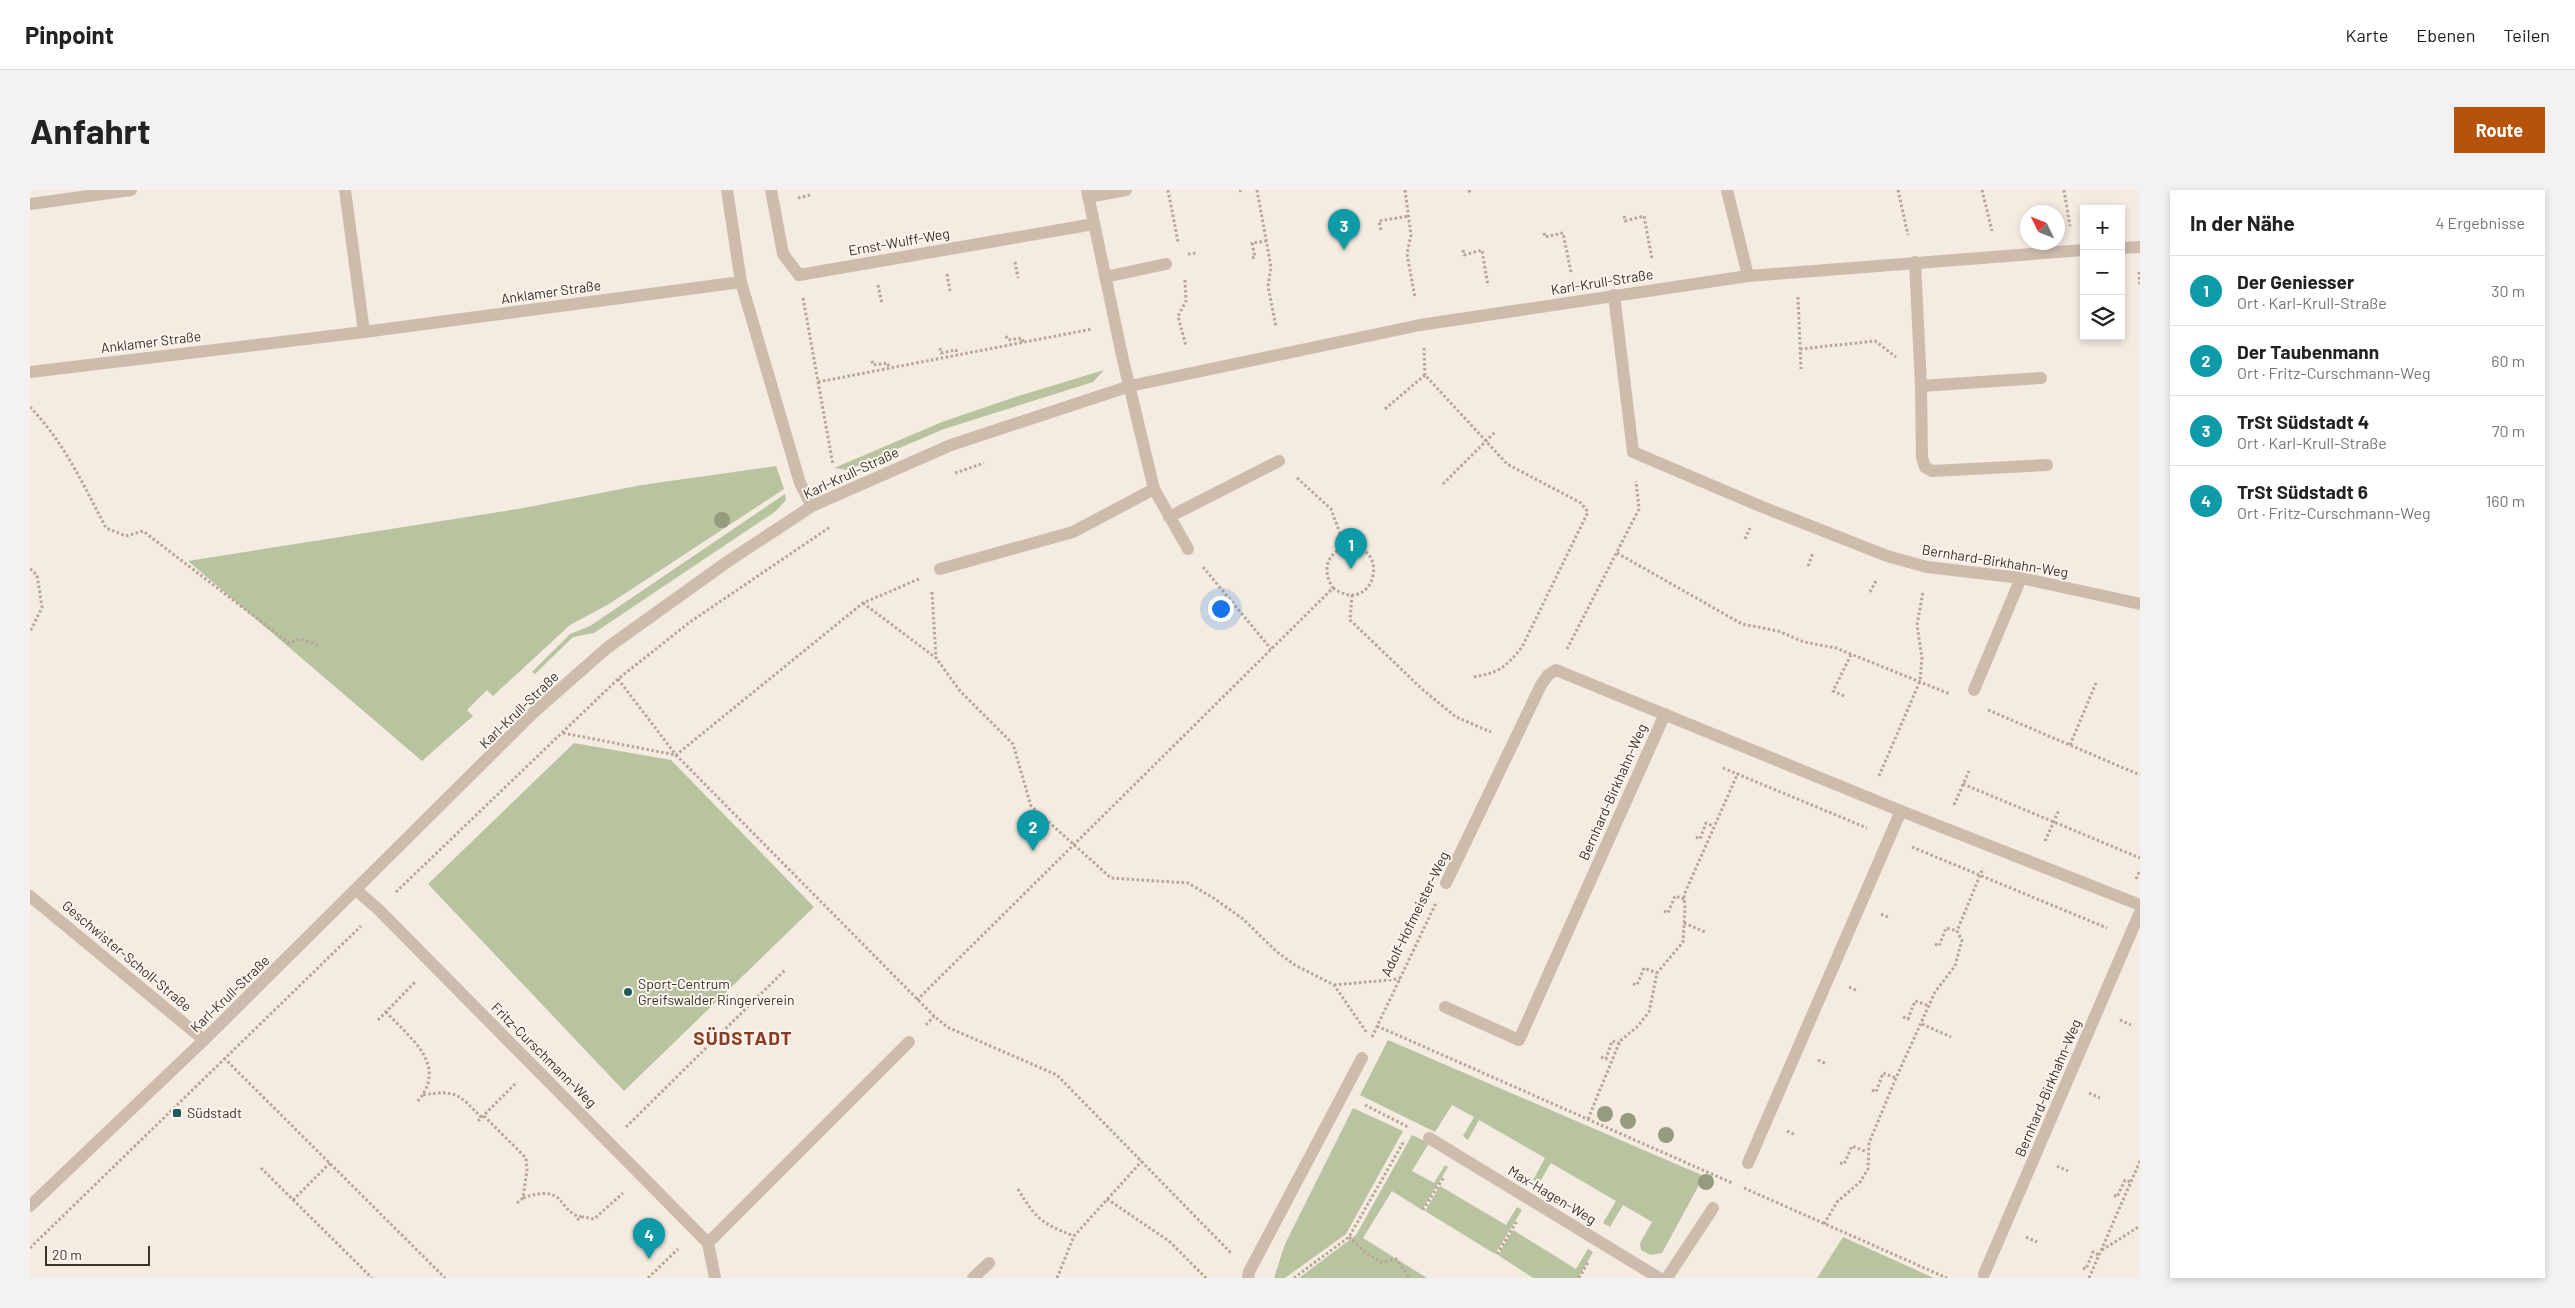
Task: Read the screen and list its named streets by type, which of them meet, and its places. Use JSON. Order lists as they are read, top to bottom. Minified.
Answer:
{"streets":{"street":["Ernst-Wulff-Weg","Karl-Krull-Straße","Anklamer Straße","Bernhard-Birkhahn-Weg","Adolf-Hofmeister-Weg","Geschwister-Scholl-Straße","Fritz-Curschmann-Weg","Max-Hagen-Weg"]},"crossings":[["Karl-Krull-Straße","Geschwister-Scholl-Straße"],["Karl-Krull-Straße","Fritz-Curschmann-Weg"]],"districts":["SÜDSTADT"],"places":{"other":["Sport-Centrum Greifswalder Ringerverein"],"transit":["Südstadt"]},"scale_bar":"20 m","north":"top left","page":{"header":"Pinpoint","nav":["Karte","Ebenen","Teilen"],"buttons":"Route","title":"Anfahrt","heading":["In der Nähe","4 Ergebnisse"],"map_buttons":["+","−"],"pins":["3","1","2","4"],"list":[{"mark":"1","name":"Der Geniesser","note":"Ort · Karl-Krull-Straße","value":"30 m"},{"mark":"2","name":"Der Taubenmann","note":"Ort · Fritz-Curschmann-Weg","value":"60 m"},{"mark":"3","name":"TrSt Südstadt 4","note":"Ort · Karl-Krull-Straße","value":"70 m"},{"mark":"4","name":"TrSt Südstadt 6","note":"Ort · Fritz-Curschmann-Weg","value":"160 m"}],"scale":"20 m"}}
